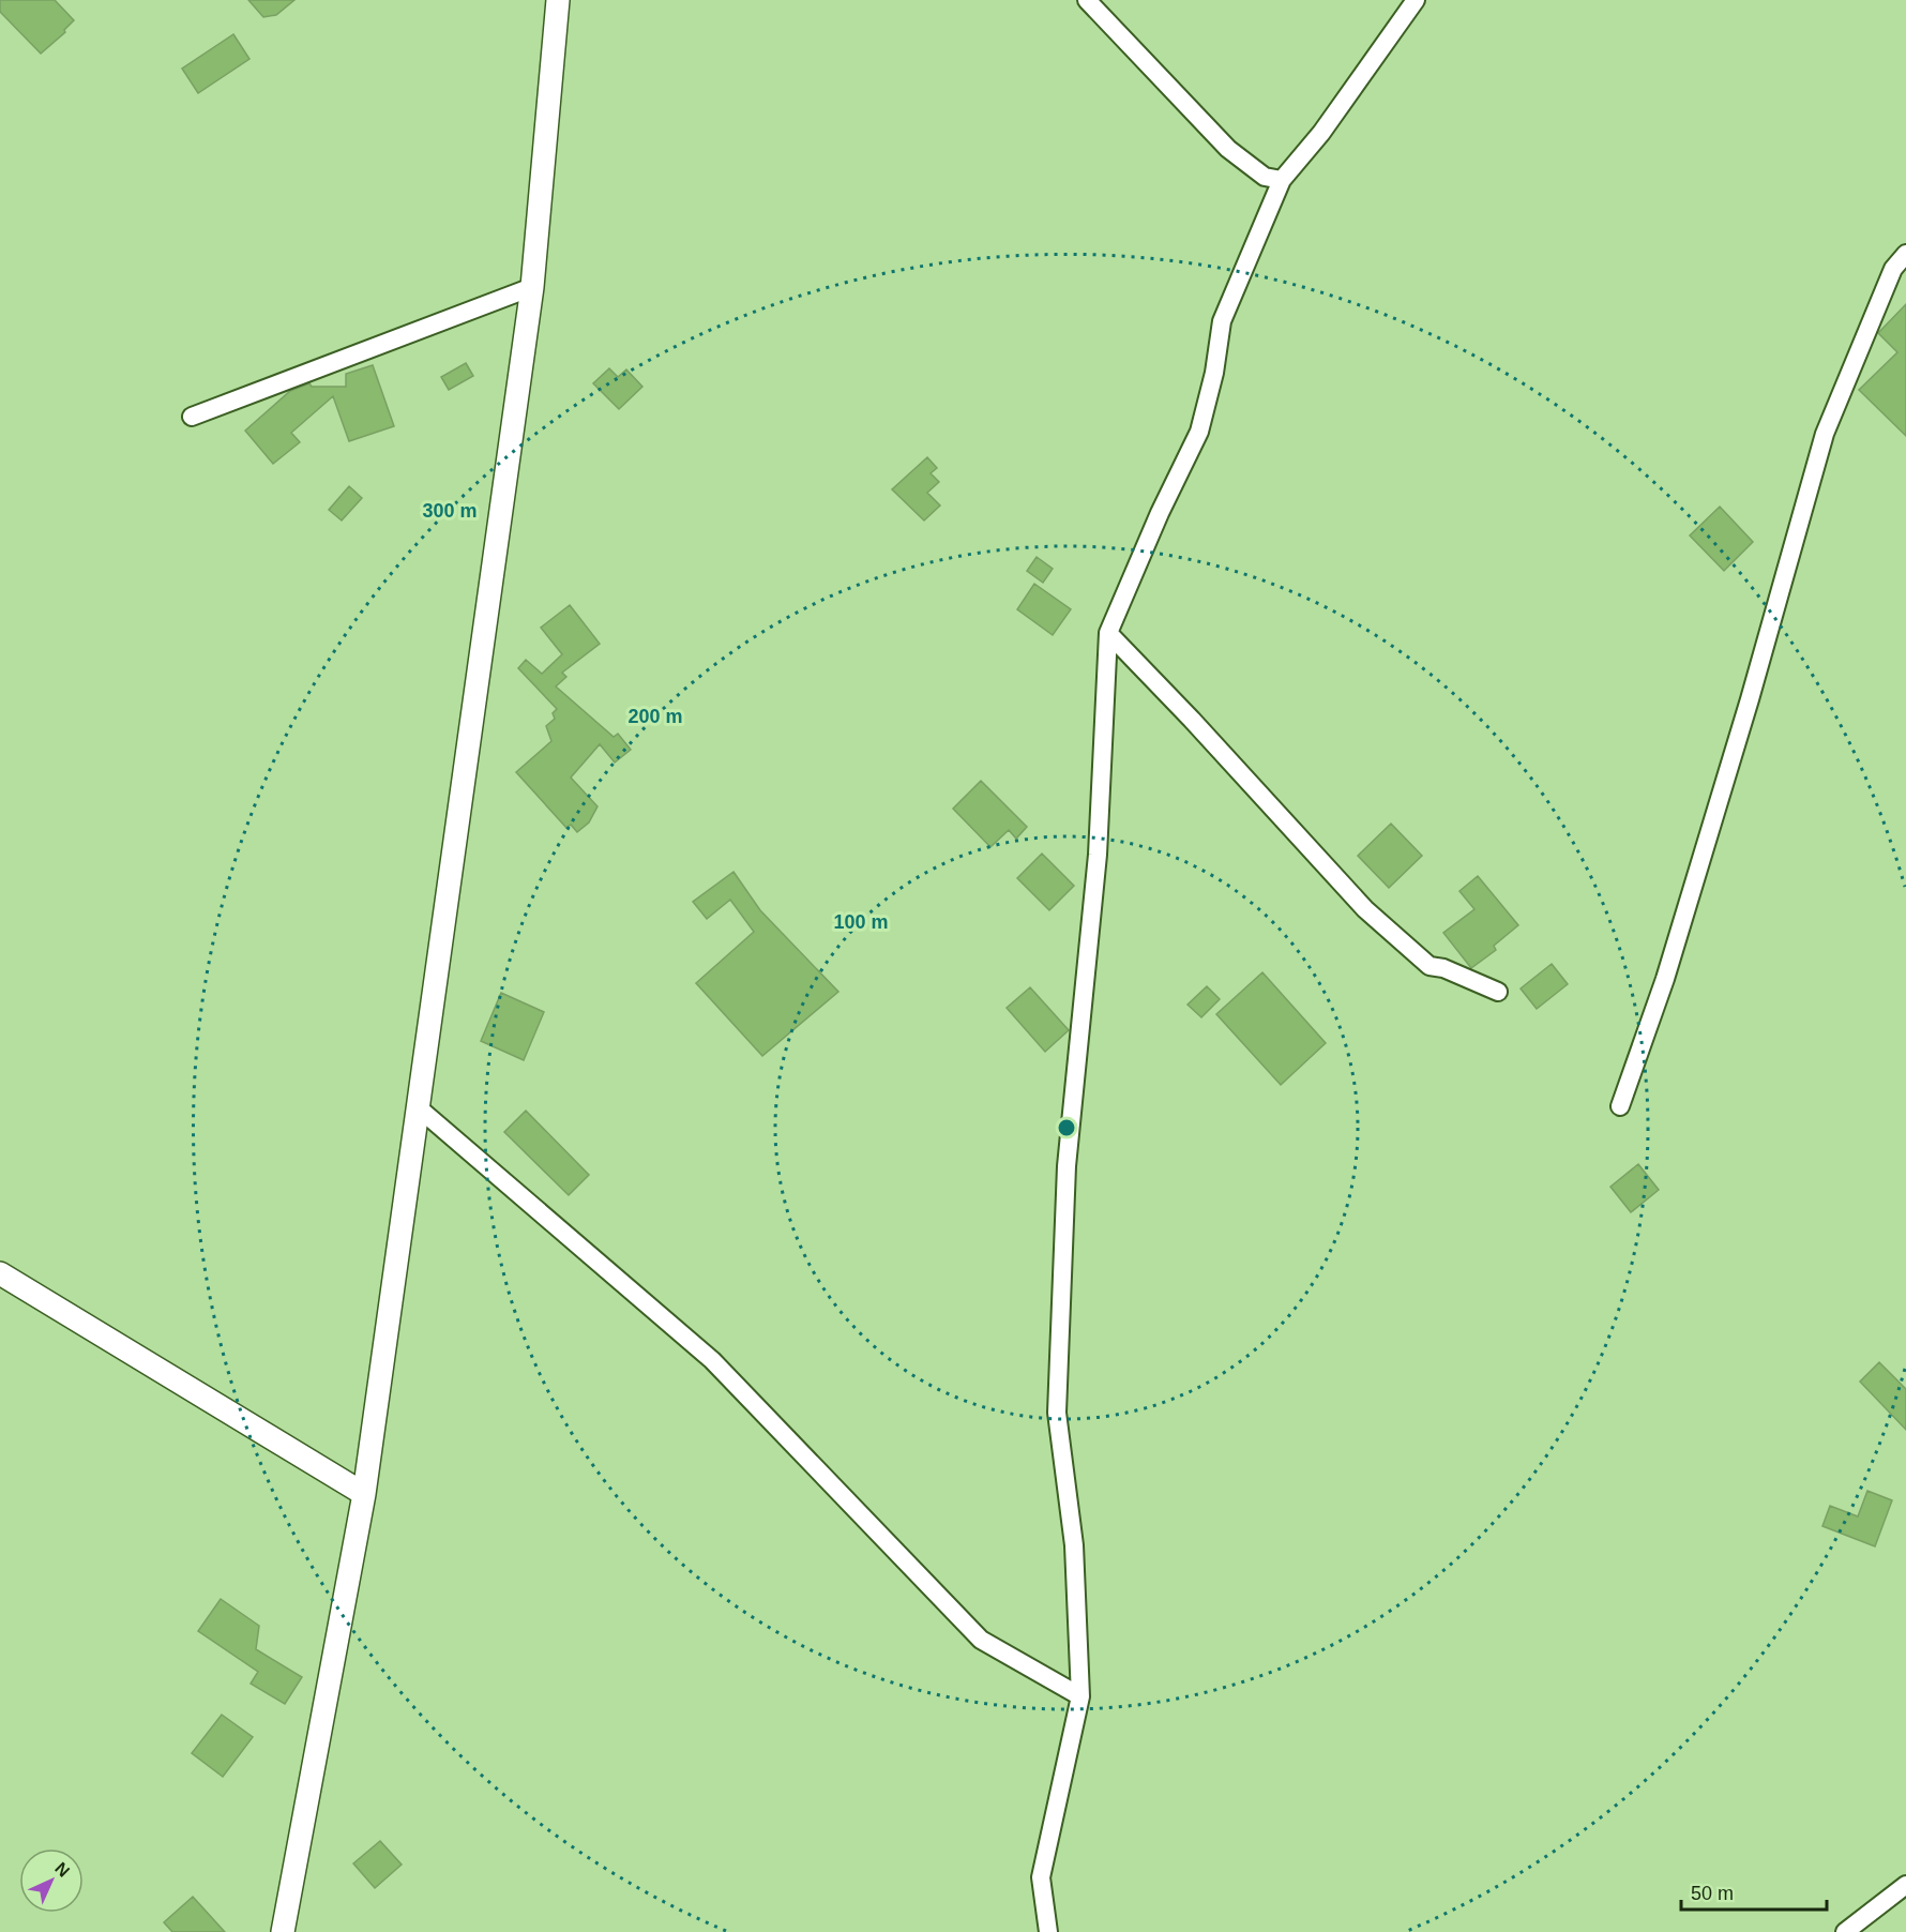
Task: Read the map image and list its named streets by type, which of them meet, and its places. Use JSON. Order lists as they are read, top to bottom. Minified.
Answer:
{"scale_bar":"50 m","north":"top right","rings":["300 m","200 m","100 m"]}
